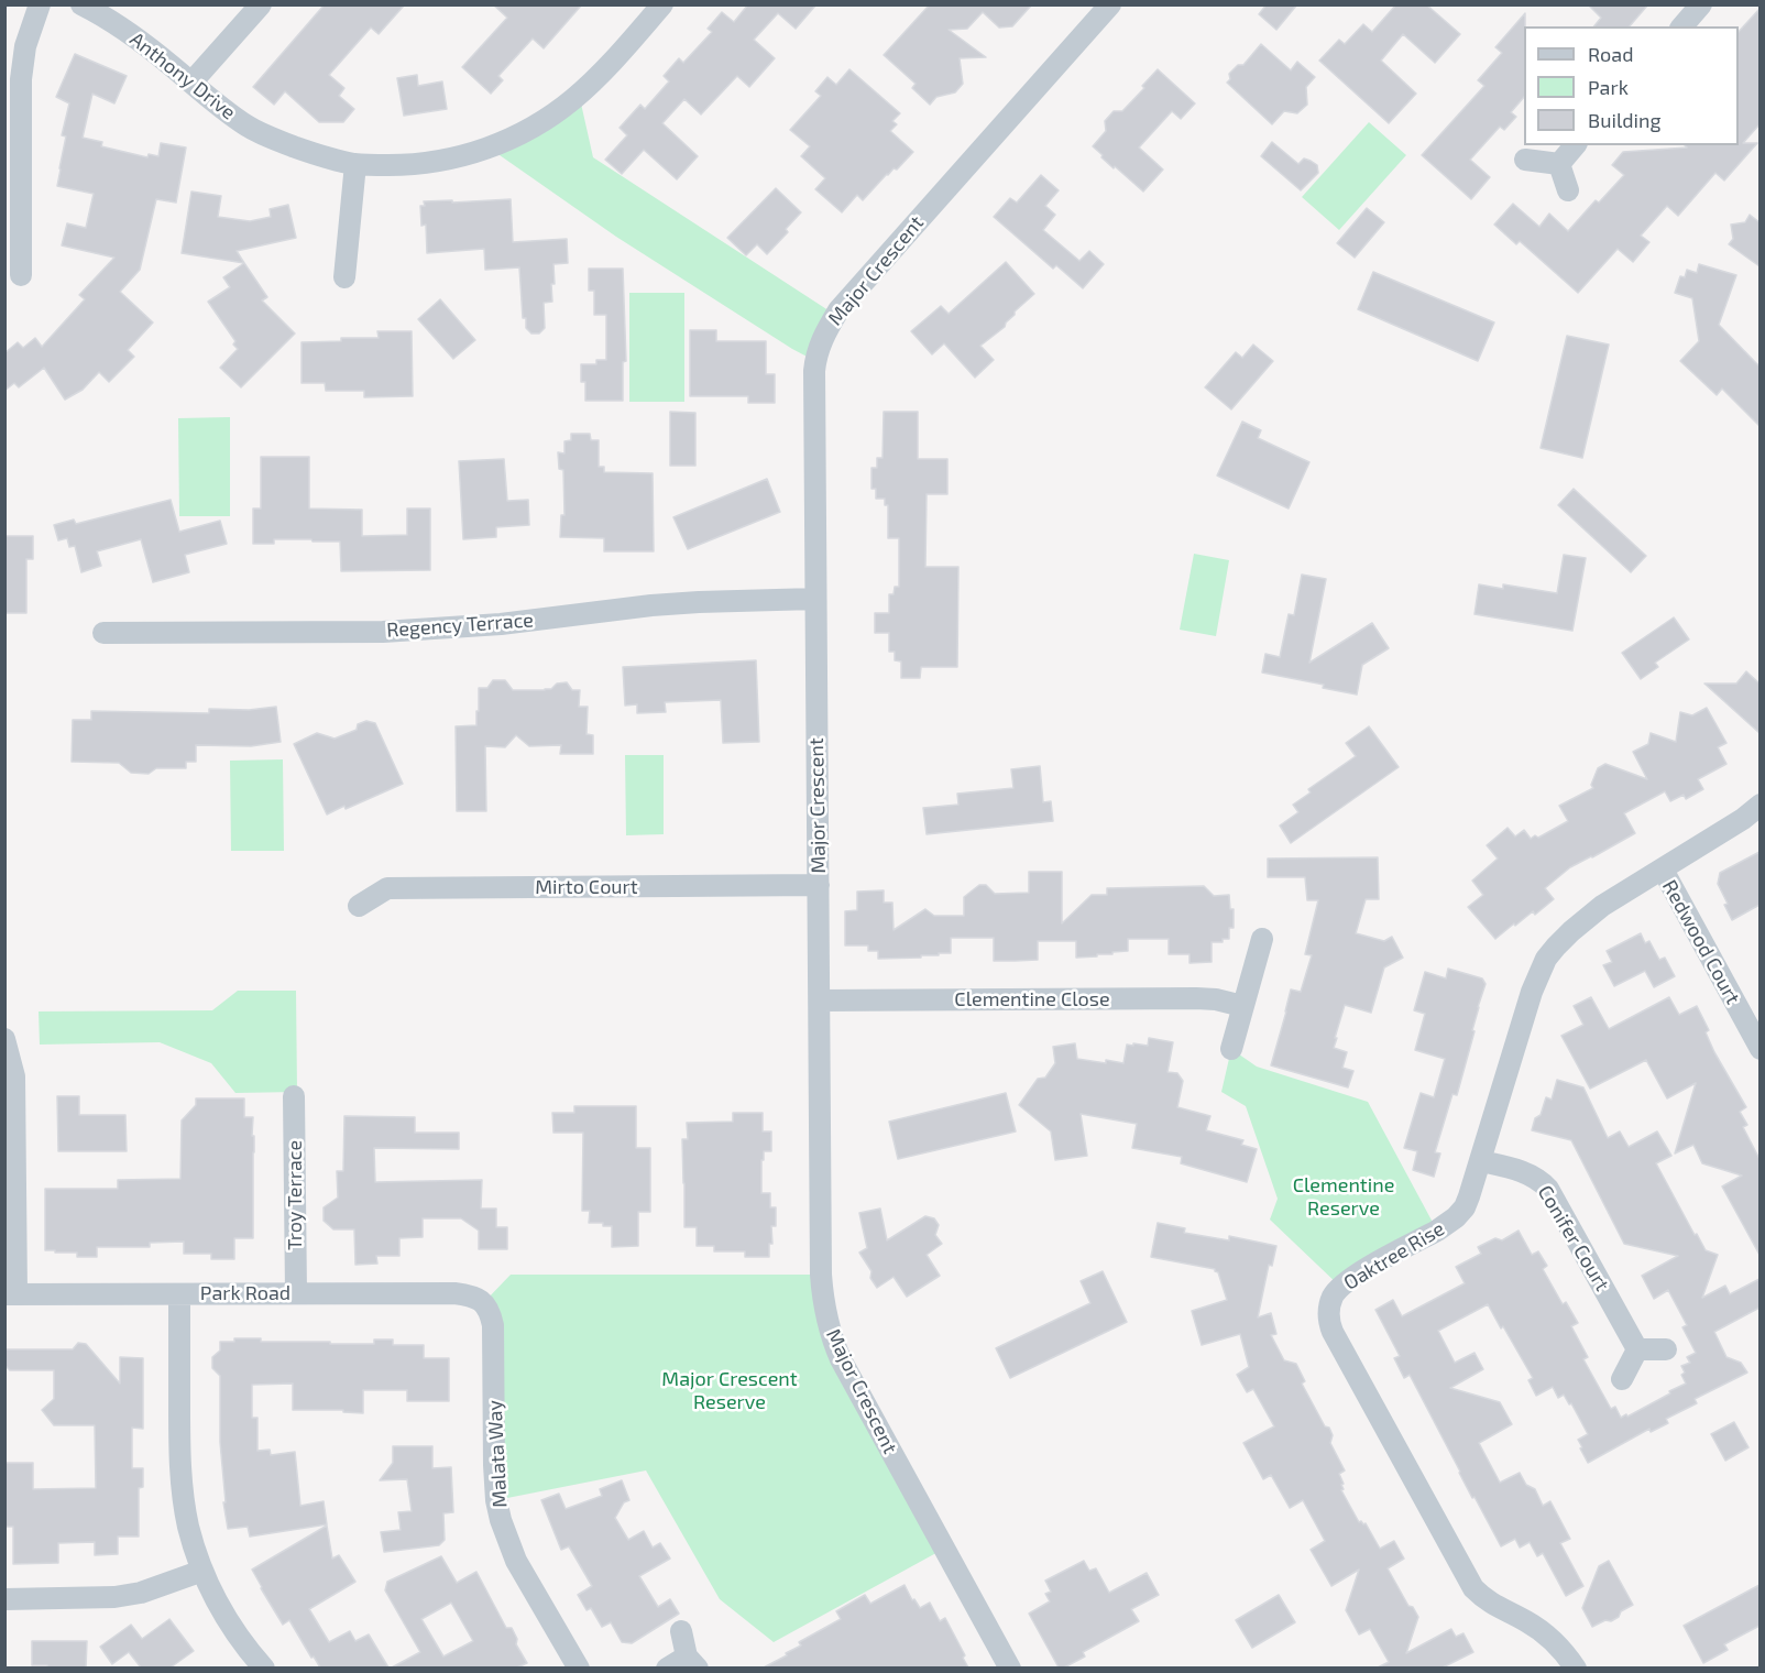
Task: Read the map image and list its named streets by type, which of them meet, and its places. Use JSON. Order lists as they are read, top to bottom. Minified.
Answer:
{"streets":{"street":["Anthony Drive","Major Crescent","Regency Terrace","Mirto Court","Redwood Court","Clementine Close","Troy Terrace","Conifer Court","Oaktree Rise","Park Road","Malata Way"]},"crossings":[["Major Crescent","Regency Terrace"],["Major Crescent","Mirto Court"],["Major Crescent","Clementine Close"],["Redwood Court","Oaktree Rise"],["Troy Terrace","Park Road"],["Conifer Court","Oaktree Rise"],["Park Road","Malata Way"]],"parks":["Clementine Reserve","Major Crescent Reserve"],"legend":["Road","Park","Building"]}
